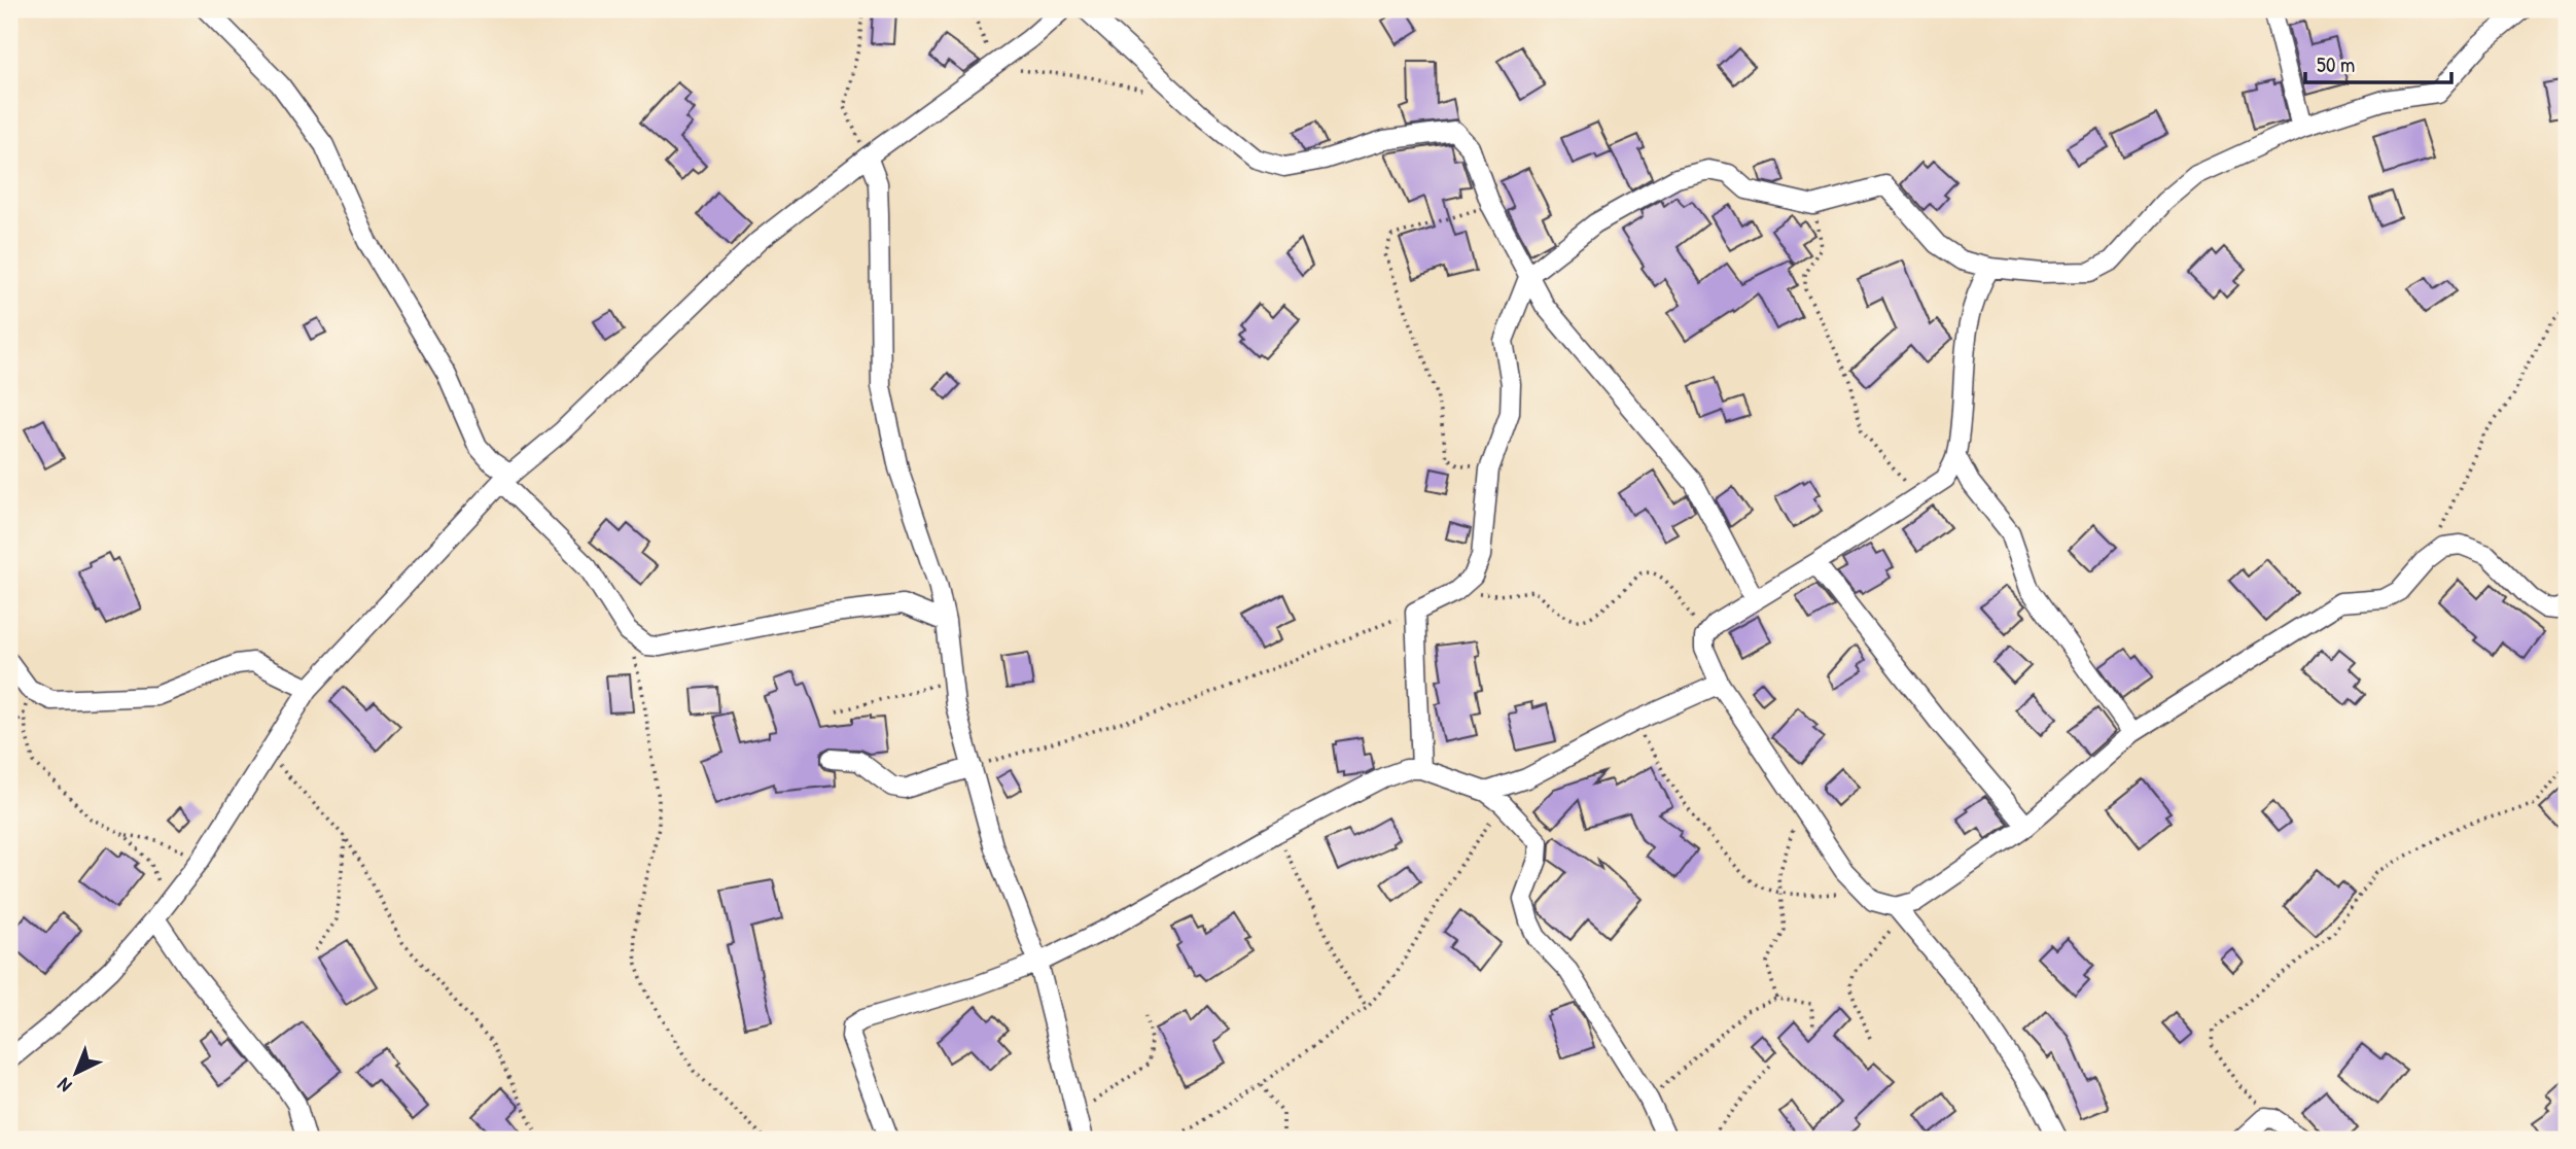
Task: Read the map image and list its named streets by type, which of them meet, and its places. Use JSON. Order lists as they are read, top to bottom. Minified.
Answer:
{"scale_bar":"50 m","north":"bottom left"}
